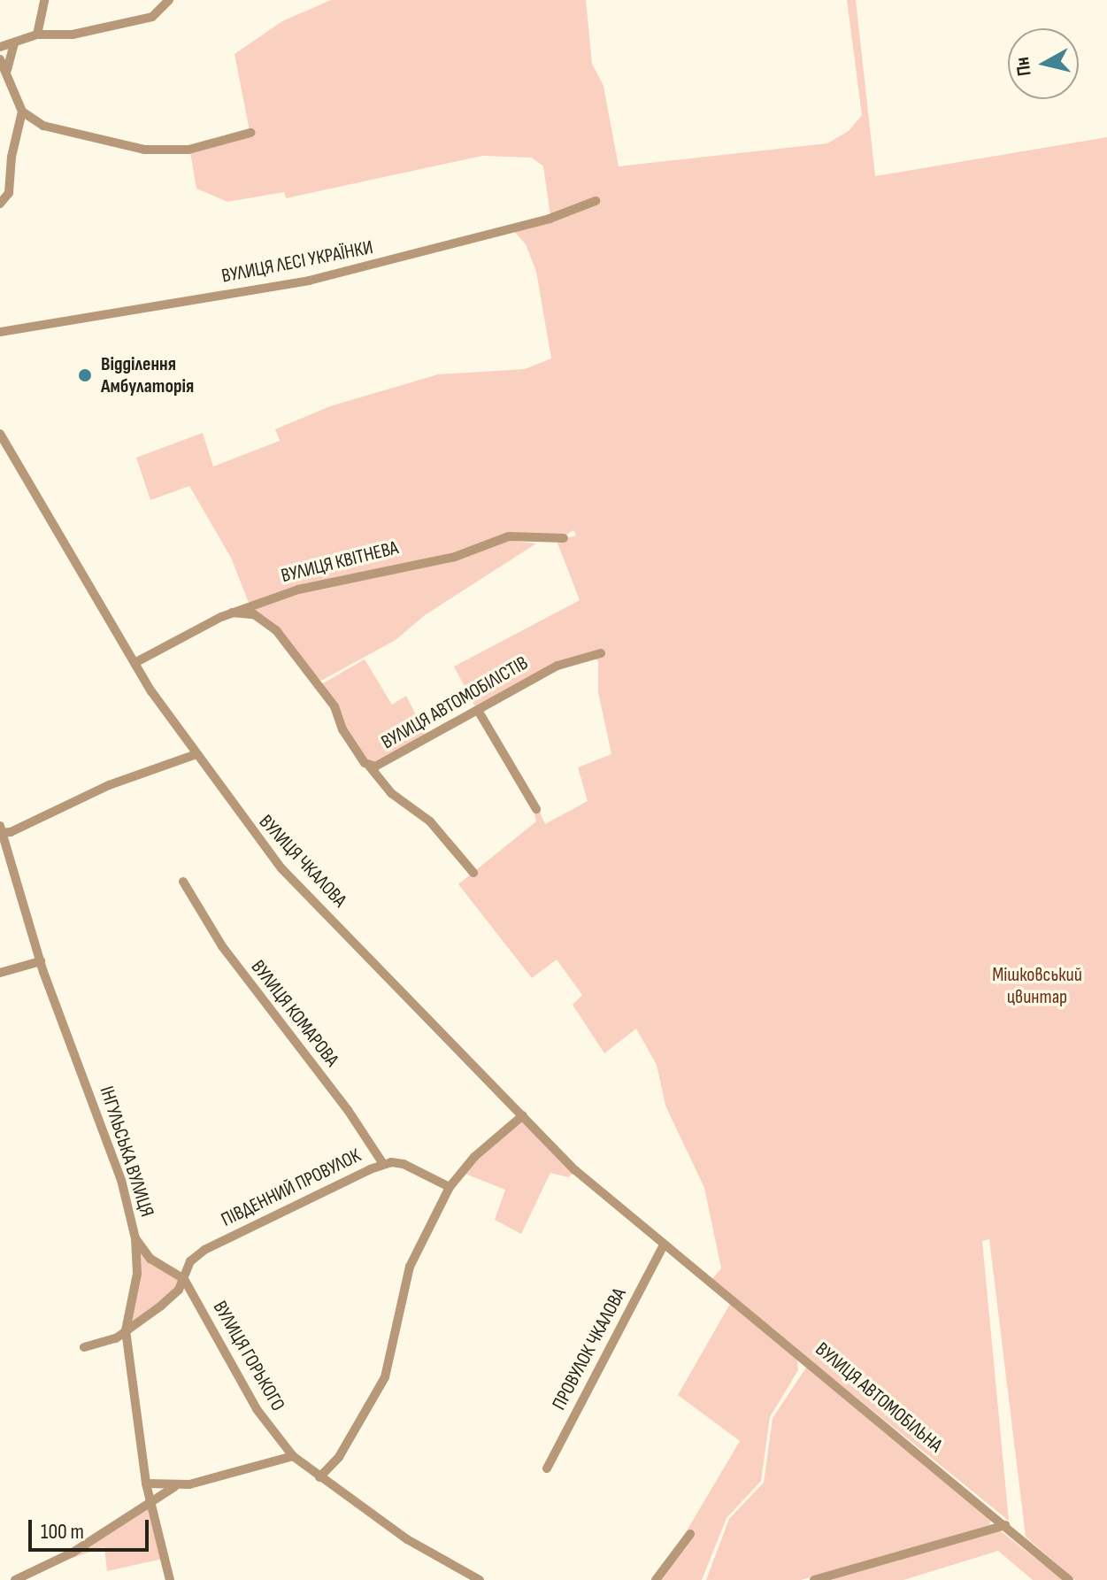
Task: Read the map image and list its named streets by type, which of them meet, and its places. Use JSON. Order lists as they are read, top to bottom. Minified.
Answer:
{"streets":{"street":["ВУЛИЦЯ ЛЕСІ УКРАЇНКИ","ВУЛИЦЯ КВІТНЕВА","ВУЛИЦЯ АВТОМОБІЛІСТІВ","ВУЛИЦЯ ЧКАЛОВА","ВУЛИЦЯ КОМАРОВА","ІНГУЛЬСЬКА ВУЛИЦЯ","ПІВДЕННИЙ ПРОВУЛОК","ПРОВУЛОК ЧКАЛОВА","ВУЛИЦЯ ГОРЬКОГО","ВУЛИЦЯ АВТОМОБІЛЬНА"]},"crossings":[["ВУЛИЦЯ КВІТНЕВА","ВУЛИЦЯ АВТОМОБІЛІСТІВ"],["ВУЛИЦЯ КВІТНЕВА","ВУЛИЦЯ ЧКАЛОВА"],["ВУЛИЦЯ ЧКАЛОВА","ПРОВУЛОК ЧКАЛОВА"],["ВУЛИЦЯ ЧКАЛОВА","ВУЛИЦЯ АВТОМОБІЛЬНА"],["ВУЛИЦЯ КОМАРОВА","ПІВДЕННИЙ ПРОВУЛОК"],["ПРОВУЛОК ЧКАЛОВА","ВУЛИЦЯ АВТОМОБІЛЬНА"]],"parks":["Мішковський цвинтар"],"places":["Відділення Амбулаторія"],"scale_bar":"100 m","north":"left"}
